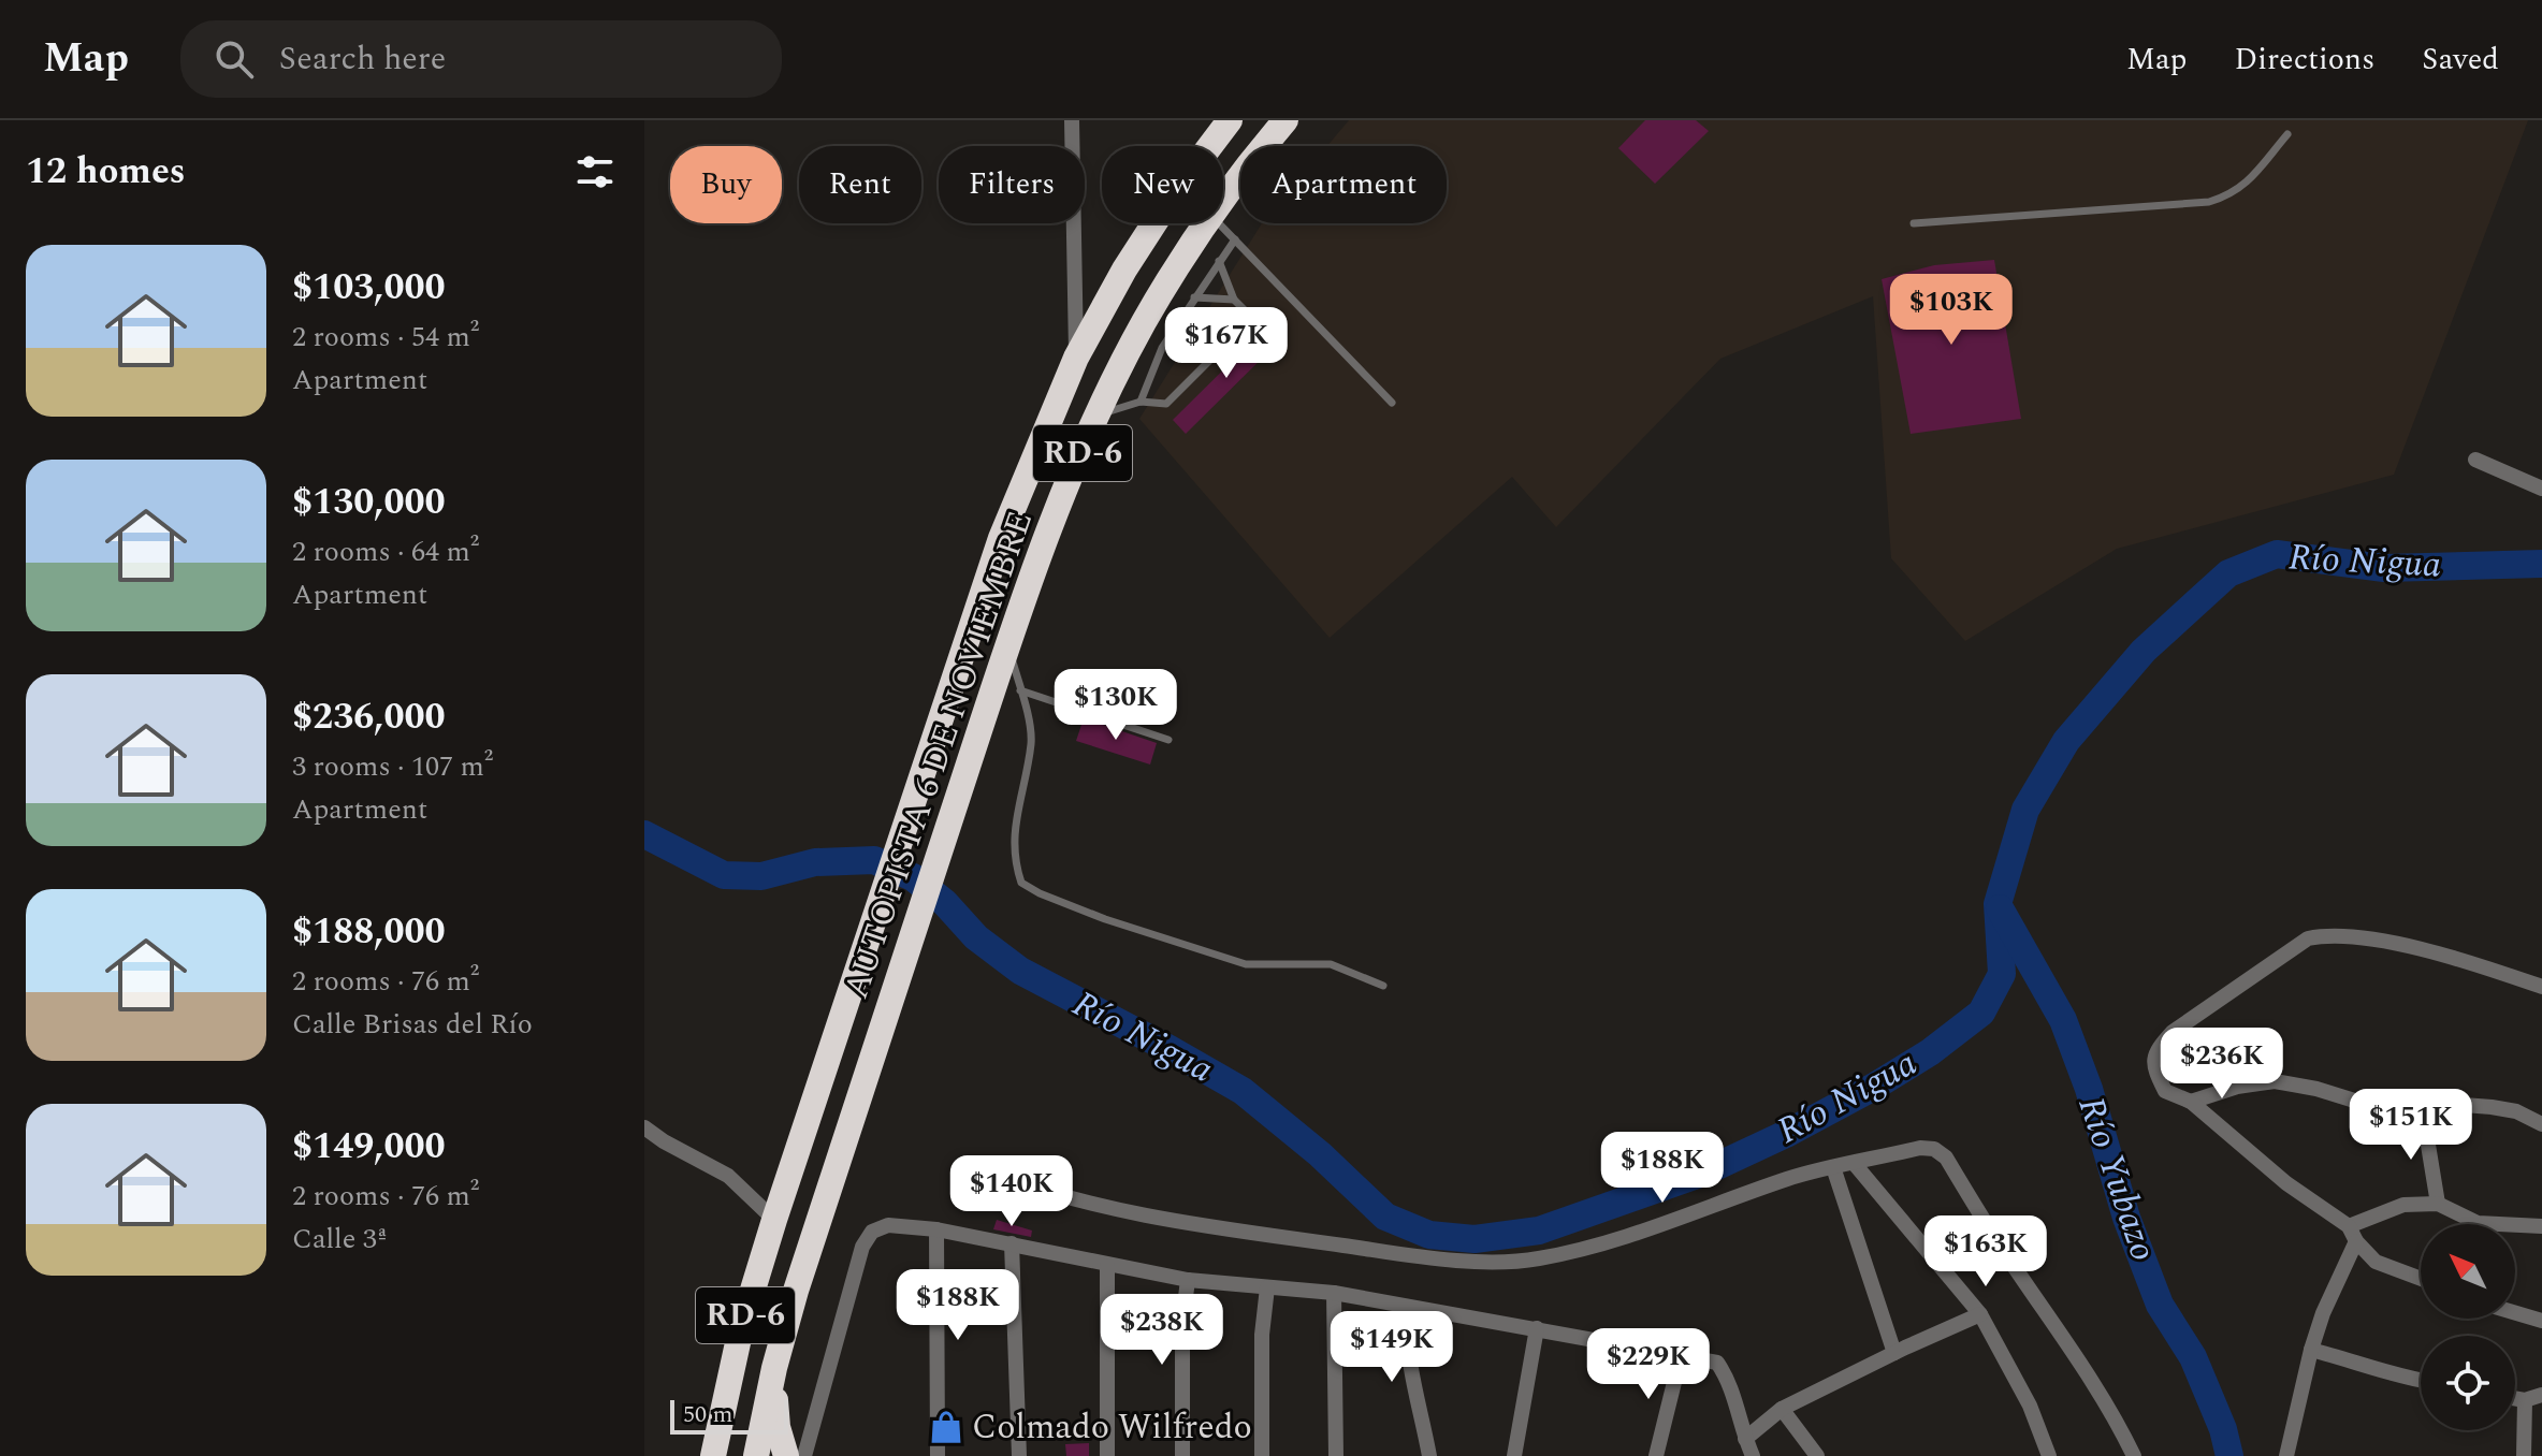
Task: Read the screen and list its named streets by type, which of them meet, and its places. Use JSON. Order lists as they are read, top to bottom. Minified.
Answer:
{"streets":{"highway":["RD-6","AUTOPISTA 6 DE NOVIEMBRE"]},"water":["Río Nigua","Río Yubazo"],"places":{"shop":["Colmado Wilfredo"]},"scale_bar":"50 m","north":"top left","page":{"header":"Map","search":"Search here","nav":["Map","Directions","Saved"],"heading":"12 homes","chip":["Buy","Rent","Filters","New","Apartment"],"list":[{"name":"$103,000","note":"2 rooms · 54 m² · Apartment"},{"name":"$130,000","note":"2 rooms · 64 m² · Apartment"},{"name":"$236,000","note":"3 rooms · 107 m² · Apartment"},{"name":"$188,000","note":"2 rooms · 76 m² · Calle Brisas del Río"},{"name":"$149,000","note":"2 rooms · 76 m² · Calle 3ª"}],"price":["$103K","$167K","$130K","$236K","$151K","$188K","$140K","$163K","$188K","$238K","$149K","$229K"],"scale":"50 m"}}
